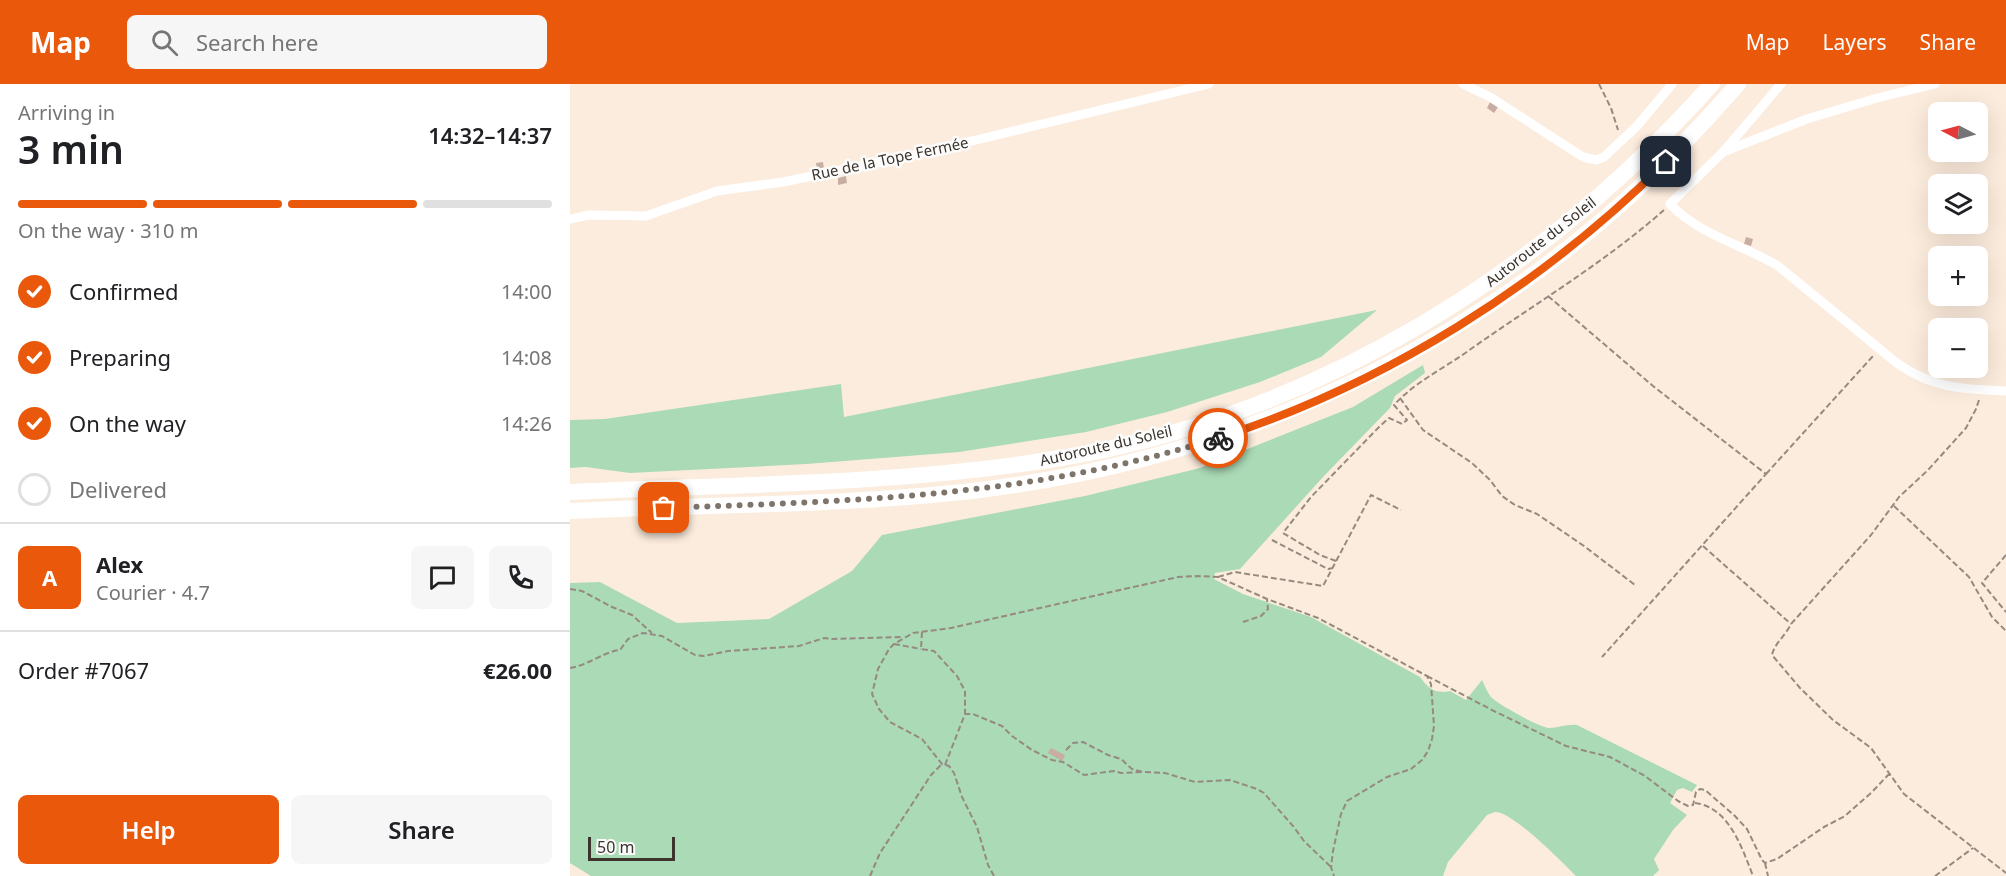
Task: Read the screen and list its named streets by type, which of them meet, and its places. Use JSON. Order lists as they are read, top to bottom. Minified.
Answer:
{"streets":{"highway":["Autoroute du Soleil"],"street":["Rue de la Tope Fermée"]},"scale_bar":"50 m","north":"left","page":{"header":"Map","search":"Search here","nav":["Map","Layers","Share"],"heading":["3 min","Arriving in","14:32–14:37"],"panel":["Alex","Courier · 4.7","Order #7067","€26.00"],"map_buttons":["+","−"],"bar":"On the way · 310 m","list":[["Confirmed","14:00"],["Preparing","14:08"],["On the way","14:26"],"Delivered"],"round":"A","buttons":["Help","Share"],"scale":"50 m"}}
